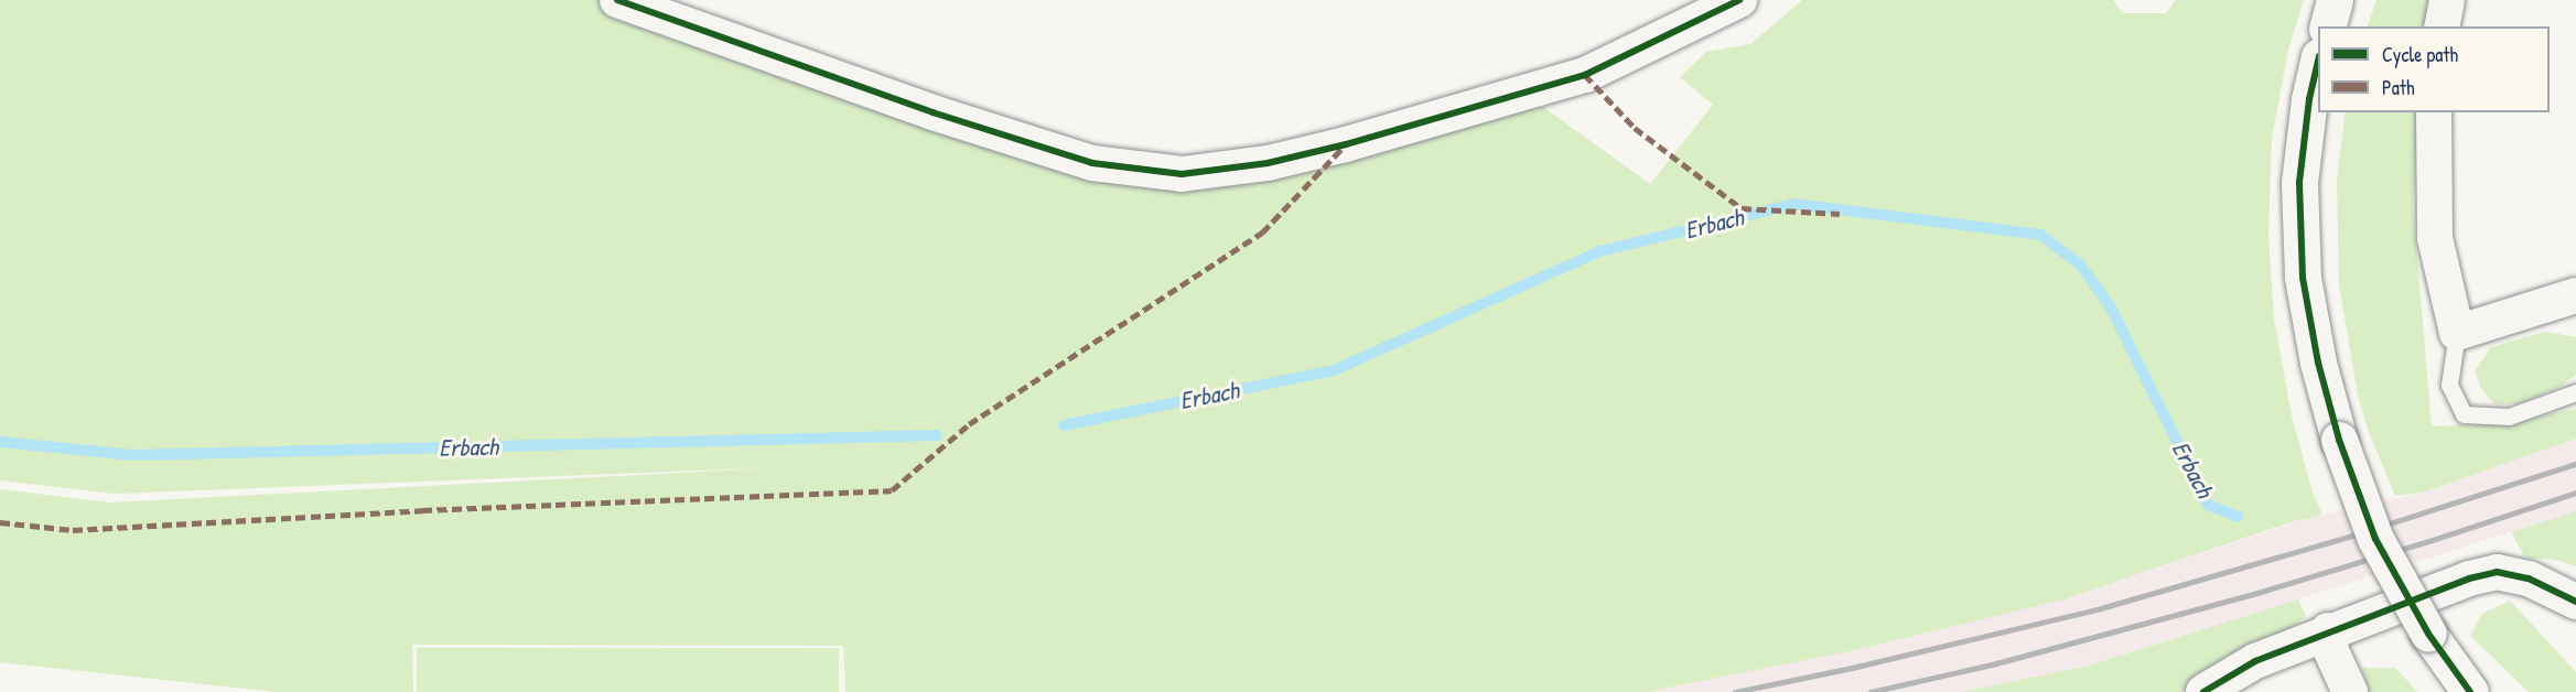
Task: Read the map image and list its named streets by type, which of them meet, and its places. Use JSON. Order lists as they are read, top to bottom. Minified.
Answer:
{"water":["Erbach"],"legend":["Cycle path","Path"]}
